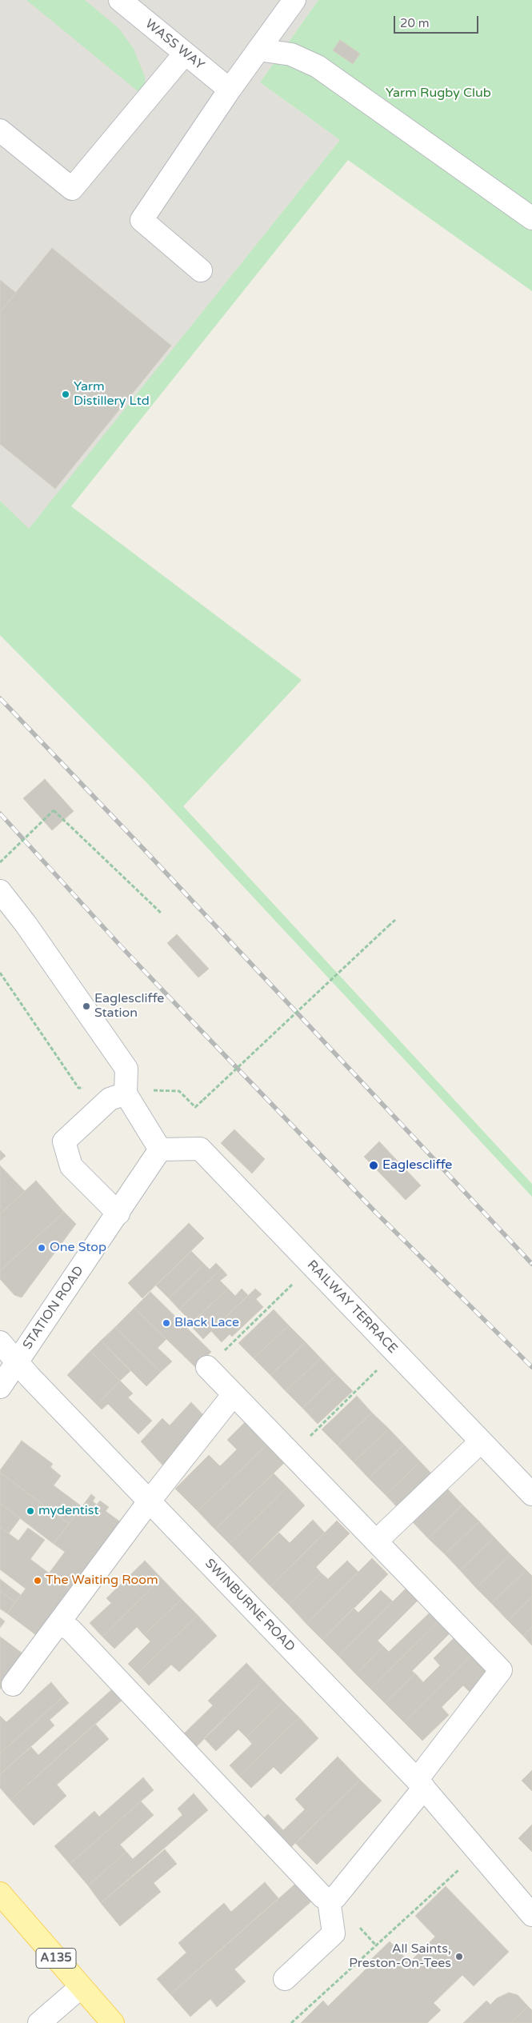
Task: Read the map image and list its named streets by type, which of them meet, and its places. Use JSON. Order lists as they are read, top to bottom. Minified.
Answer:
{"streets":{"main road":["A135"],"street":["WASS WAY","RAILWAY TERRACE","STATION ROAD","SWINBURNE ROAD"]},"crossings":[["RAILWAY TERRACE","STATION ROAD"],["STATION ROAD","SWINBURNE ROAD"]],"parks":["Yarm Rugby Club"],"places":["Yarm Distillery Ltd","Eaglescliffe Station","Eaglescliffe","One Stop","Black Lace","mydentist","The Waiting Room","All Saints, Preston-On-Tees"],"scale_bar":"20 m"}
